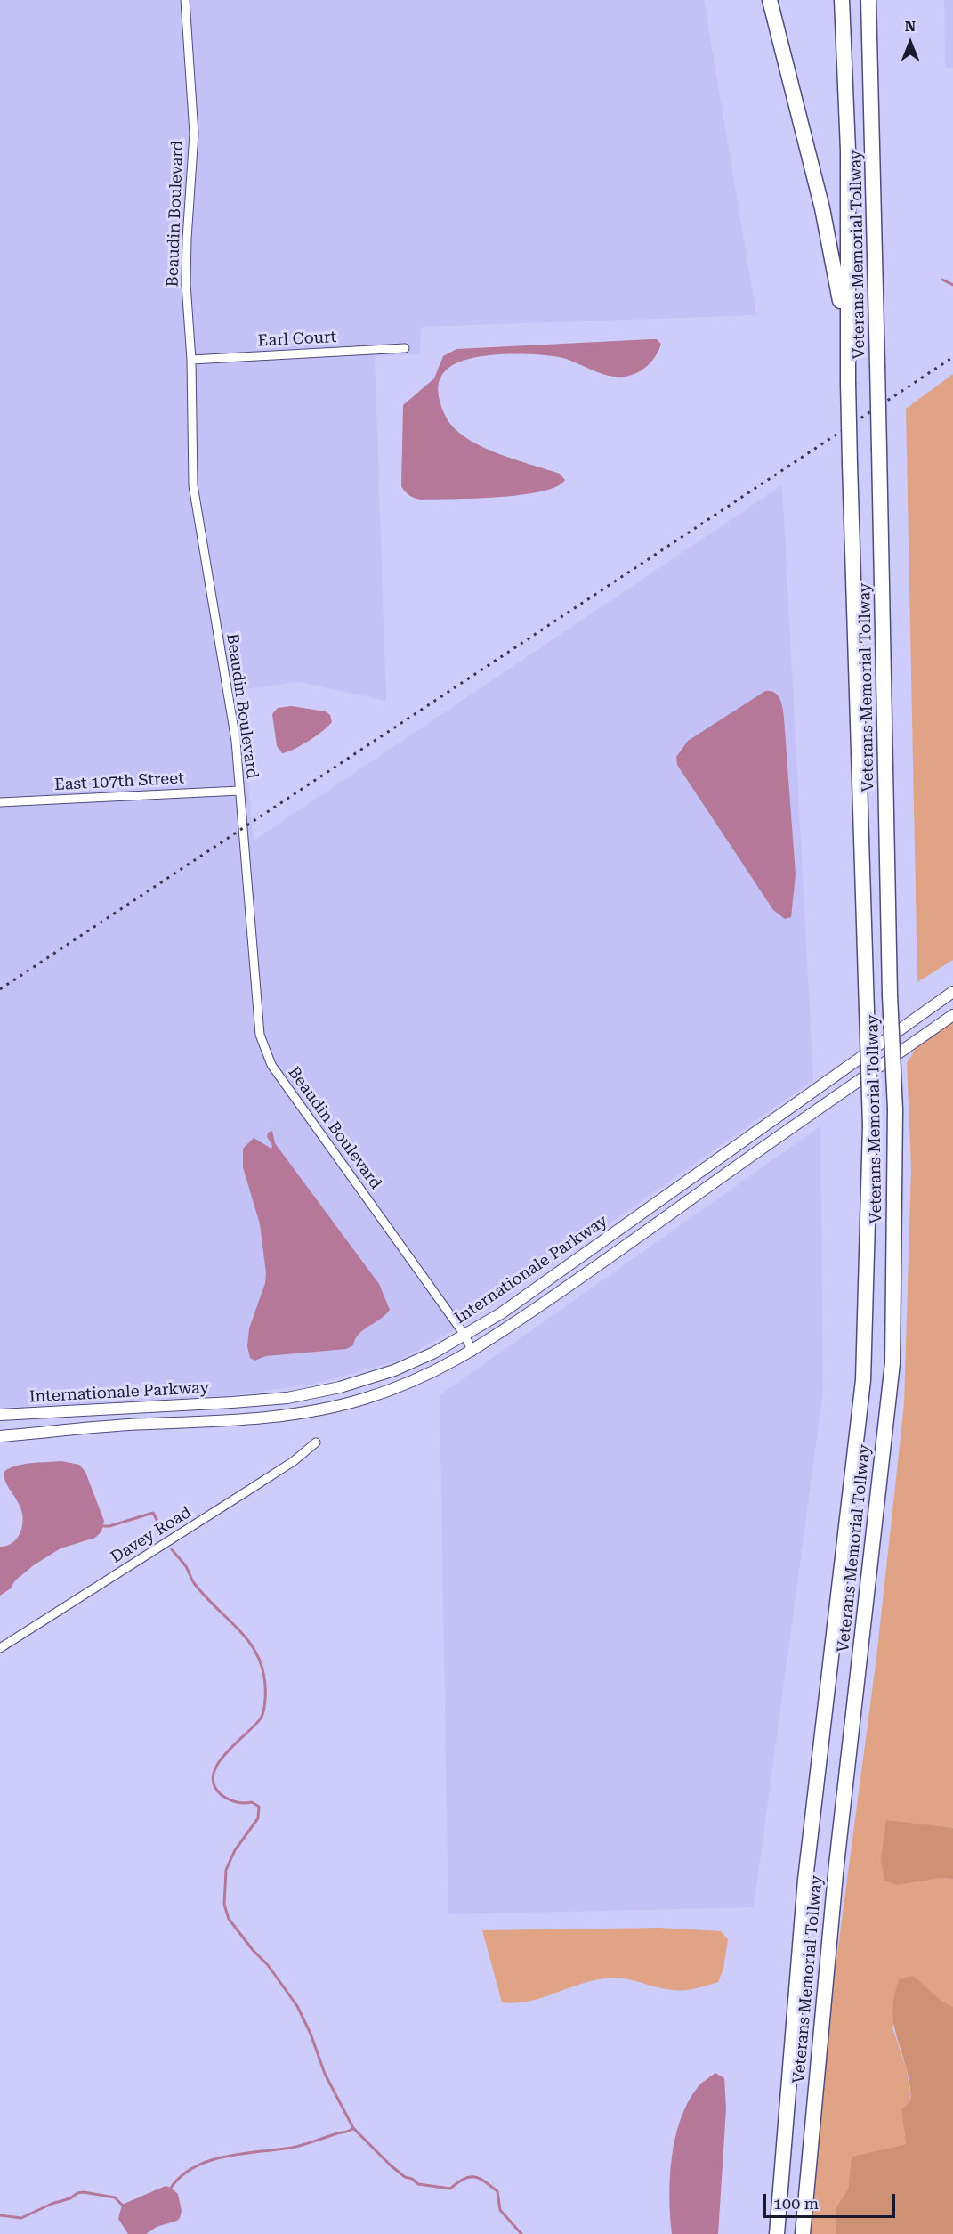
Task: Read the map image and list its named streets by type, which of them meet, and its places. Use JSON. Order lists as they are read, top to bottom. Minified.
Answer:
{"streets":{"highway":["Veterans Memorial Tollway"],"street":["Beaudin Boulevard","Earl Court","East 107th Street","Internationale Parkway","Davey Road"]},"crossings":[["Beaudin Boulevard","Earl Court"],["Beaudin Boulevard","East 107th Street"],["Beaudin Boulevard","Internationale Parkway"]],"scale_bar":"100 m","north":"top"}
